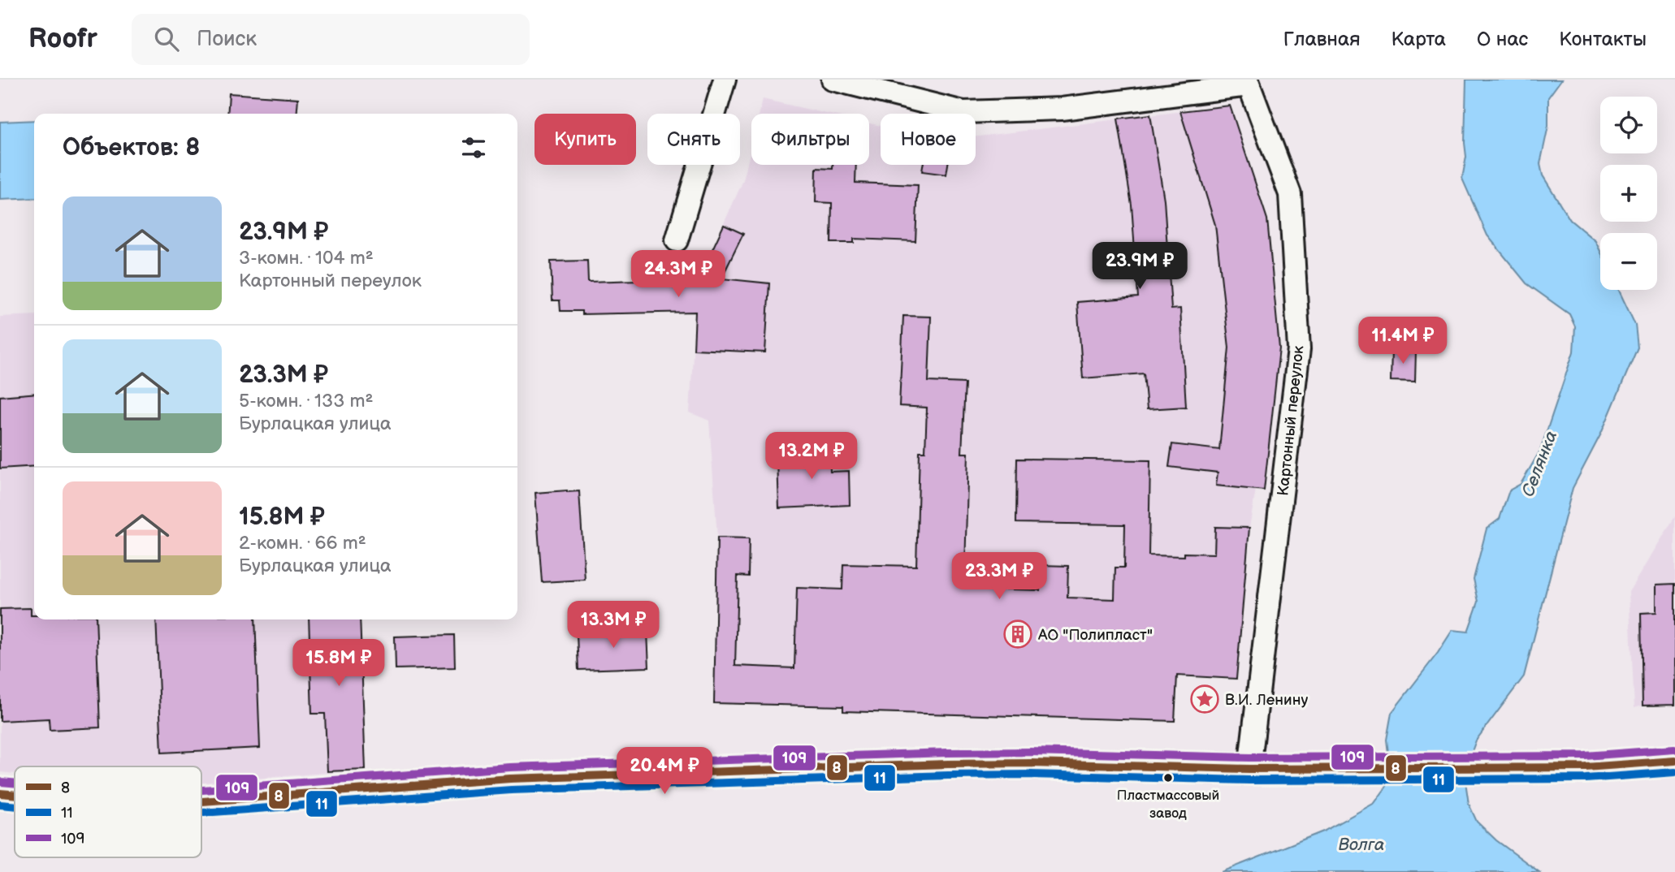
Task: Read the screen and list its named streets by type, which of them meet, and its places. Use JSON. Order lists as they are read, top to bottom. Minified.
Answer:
{"streets":{"street":["Картонный переулок"]},"water":["Селянка","Волга"],"places":{"building":["АО \"Полипласт\""],"place":["В.И. Ленину"],"other":["Пластмассовый завод"]},"lines":["transit line 109","transit line 8","transit line 11"],"legend":["8","11","109"],"page":{"header":"Roofr","search":"Поиск","nav":["Главная","Карта","О нас","Контакты"],"map_buttons":["+","−"],"chip":["Купить","Снять","Фильтры","Новое"],"heading":"Объектов: 8","list":[{"name":"23.9M ₽","note":"3-комн. · 104 m² · Картонный переулок"},{"name":"23.3M ₽","note":"5-комн. · 133 m² · Бурлацкая улица"},{"name":"15.8M ₽","note":"2-комн. · 66 m² · Бурлацкая улица"}],"price":["23.9M ₽","24.3M ₽","11.4M ₽","13.2M ₽","23.3M ₽","13.3M ₽","15.8M ₽","20.4M ₽"]}}
